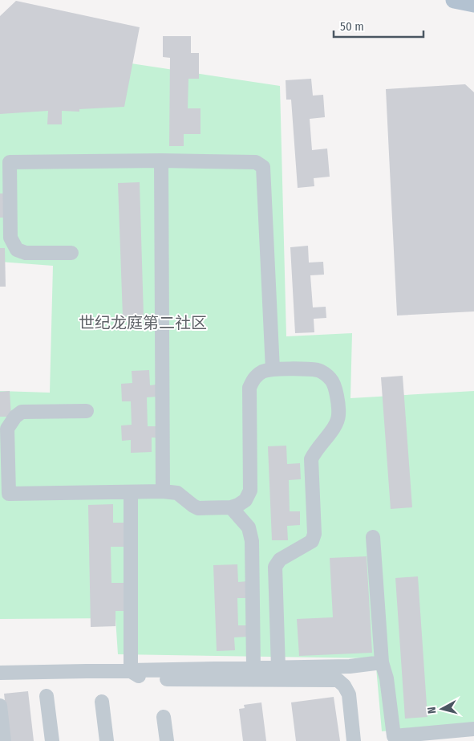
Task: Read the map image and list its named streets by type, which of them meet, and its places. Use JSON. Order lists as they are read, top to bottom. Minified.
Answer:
{"districts":["世纪龙庭第二社区"],"scale_bar":"50 m","north":"left"}
